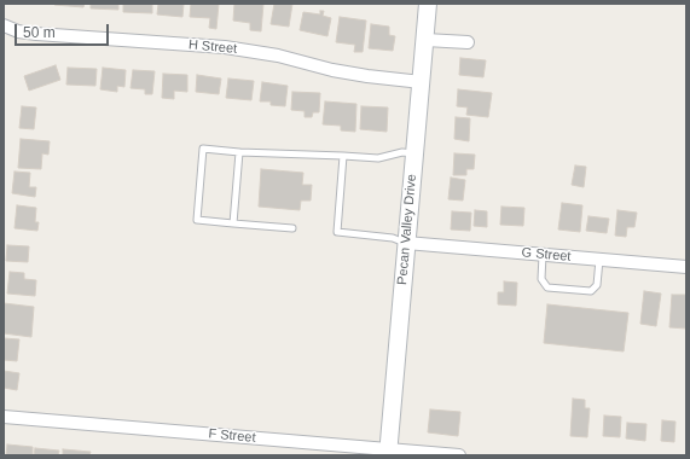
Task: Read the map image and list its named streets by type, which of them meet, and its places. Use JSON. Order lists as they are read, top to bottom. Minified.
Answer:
{"streets":{"main road":["Pecan Valley Drive"],"street":["H Street","G Street","F Street"]},"crossings":[["H Street","Pecan Valley Drive"],["Pecan Valley Drive","G Street"],["Pecan Valley Drive","F Street"]],"scale_bar":"50 m"}
